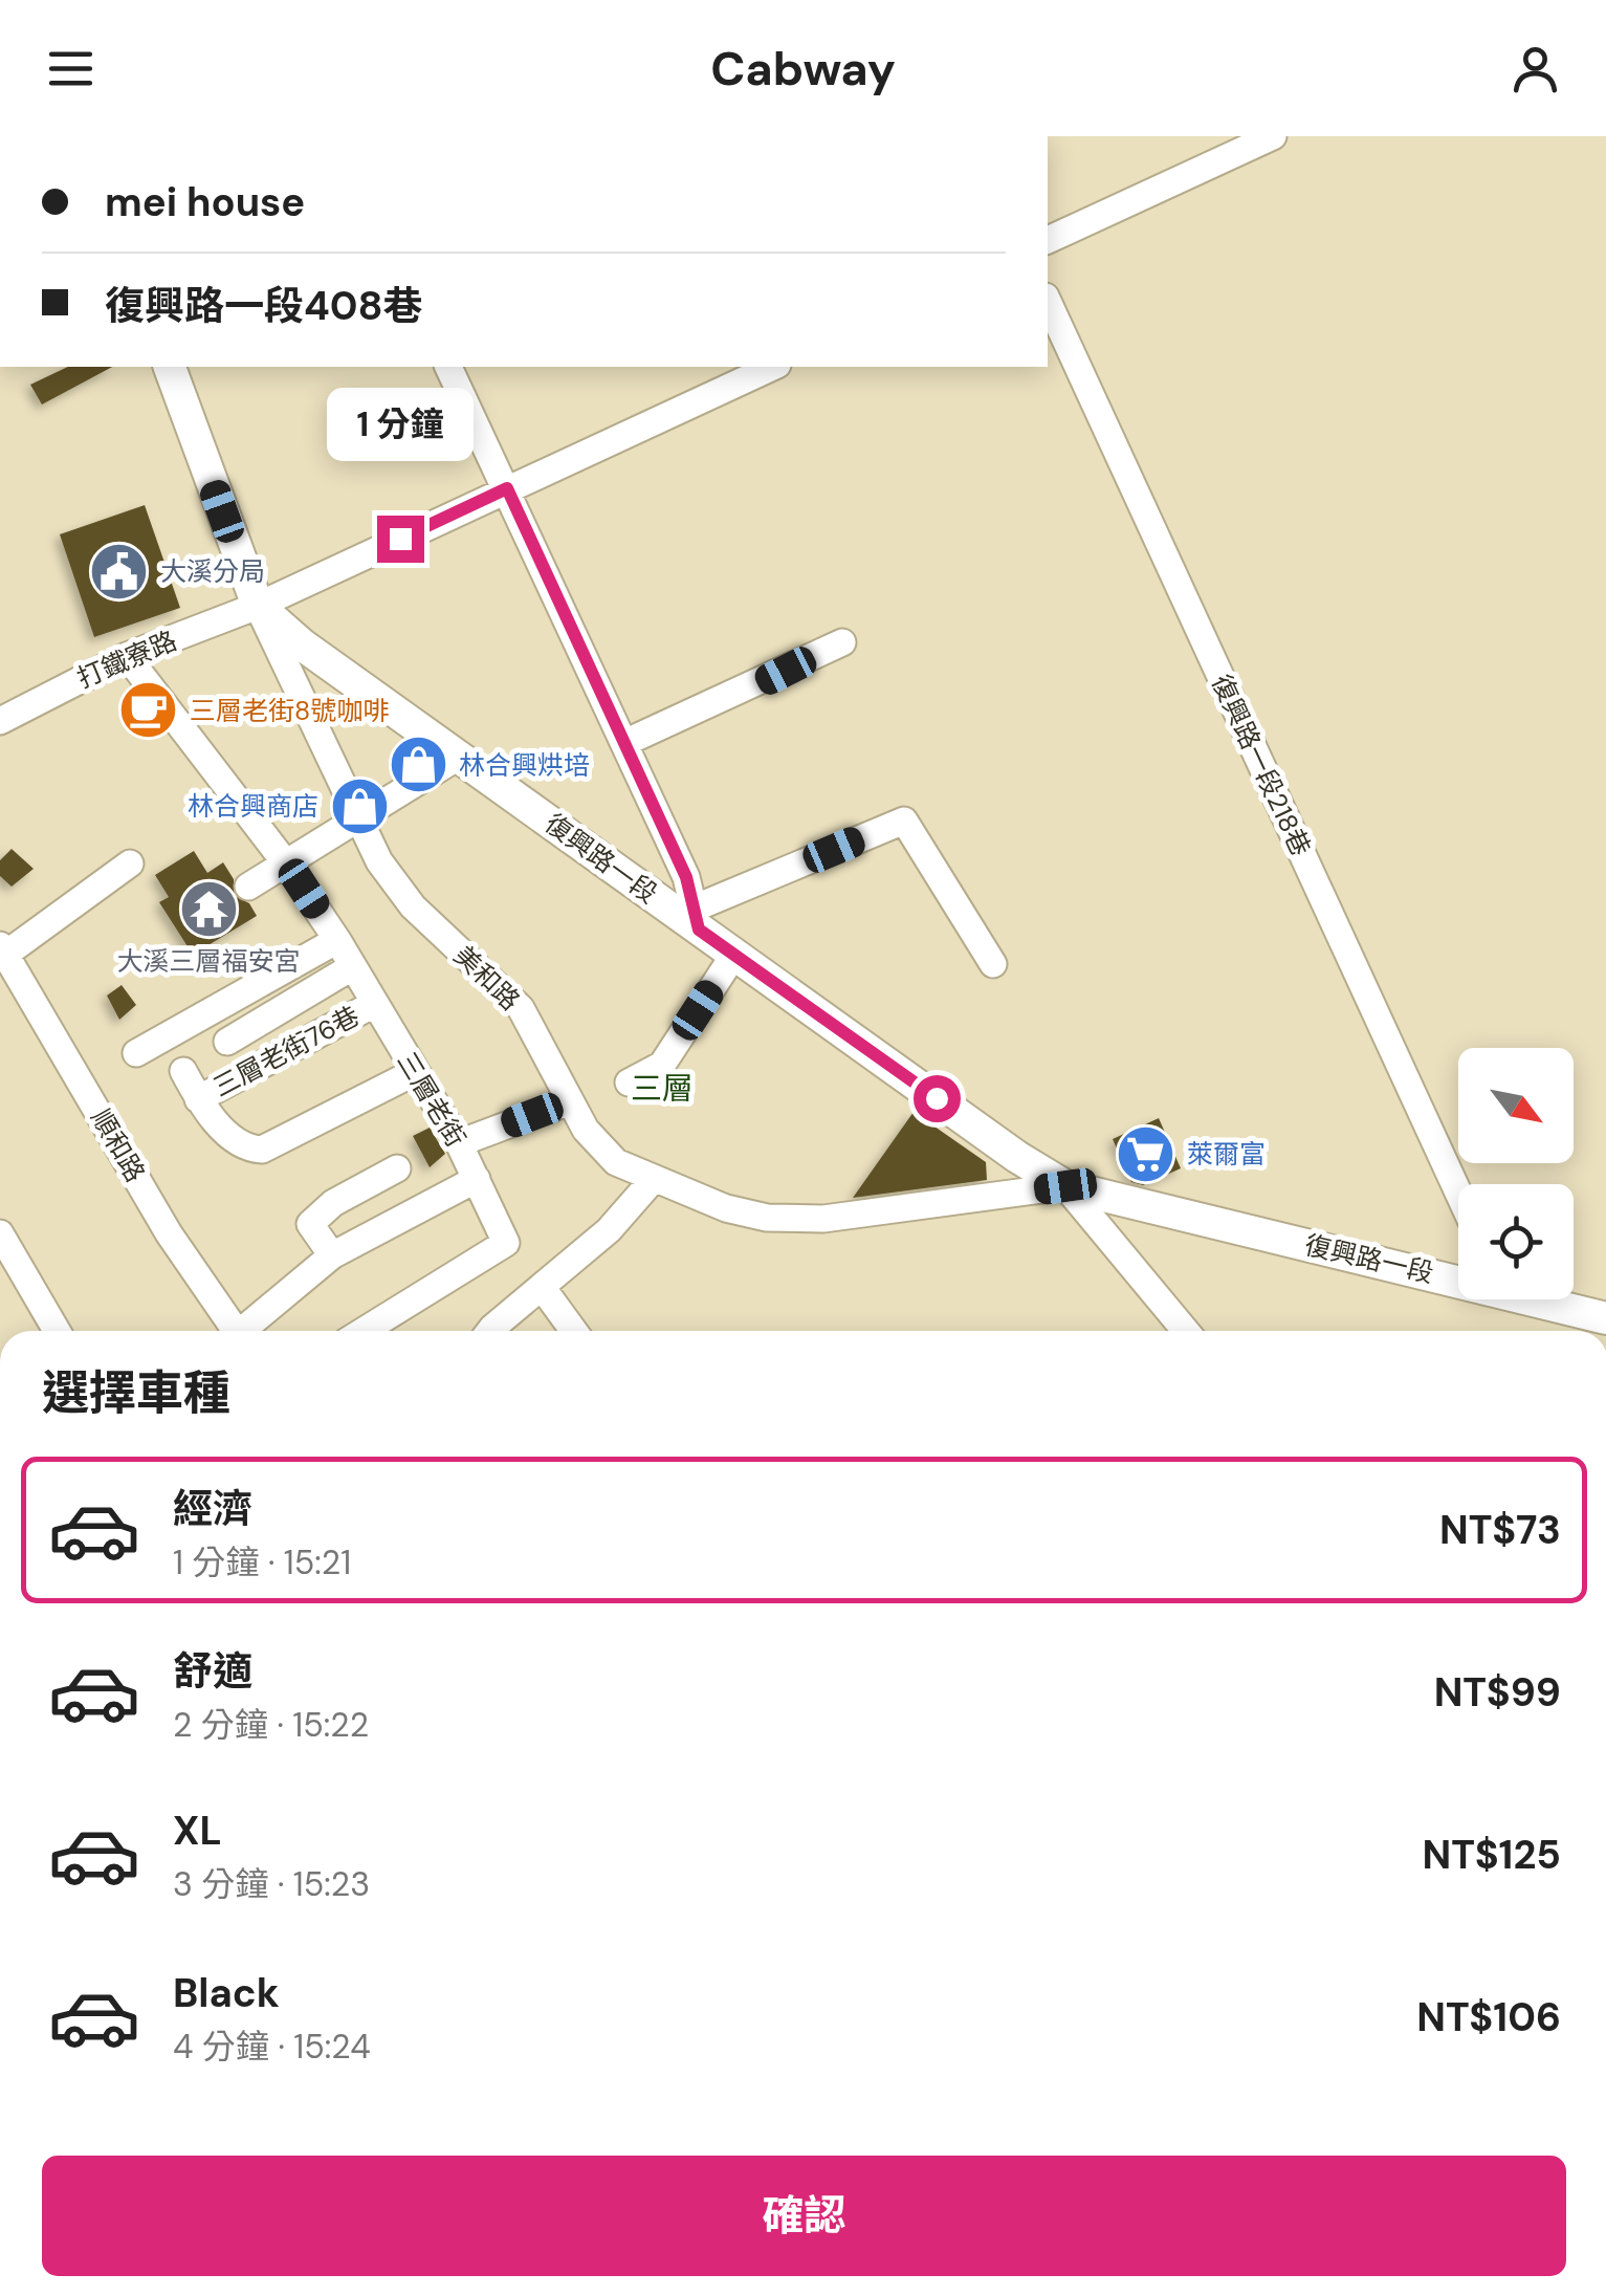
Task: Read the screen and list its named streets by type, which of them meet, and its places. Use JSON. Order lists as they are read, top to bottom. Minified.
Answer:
{"streets":{"main road":["復興路一段"],"street":["打鐵寮路","復興路一段218巷","美和路","三層老街76巷","三層老街","順和路"]},"crossings":[["打鐵寮路","復興路一段"],["打鐵寮路","美和路"],["打鐵寮路","三層老街"],["復興路一段","美和路"],["三層老街76巷","三層老街"]],"districts":["三層"],"places":{"public building":["大溪分局"],"cafe":["三層老街8號咖啡"],"shop":["林合興烘培","林合興商店"],"temple":["大溪三層福安宮"],"supermarket":["萊爾富"]},"north":"bottom right","page":{"header":"Cabway","banner":["mei house","復興路一段408巷"],"bubble":"1 分鐘","heading":"選擇車種","list":[{"name":"經濟","note":"1 分鐘 · 15:21","value":"NT$73"},{"name":"舒適","note":"2 分鐘 · 15:22","value":"NT$99"},{"name":"XL","note":"3 分鐘 · 15:23","value":"NT$125"},{"name":"Black","note":"4 分鐘 · 15:24","value":"NT$106"}],"buttons":"確認"}}
